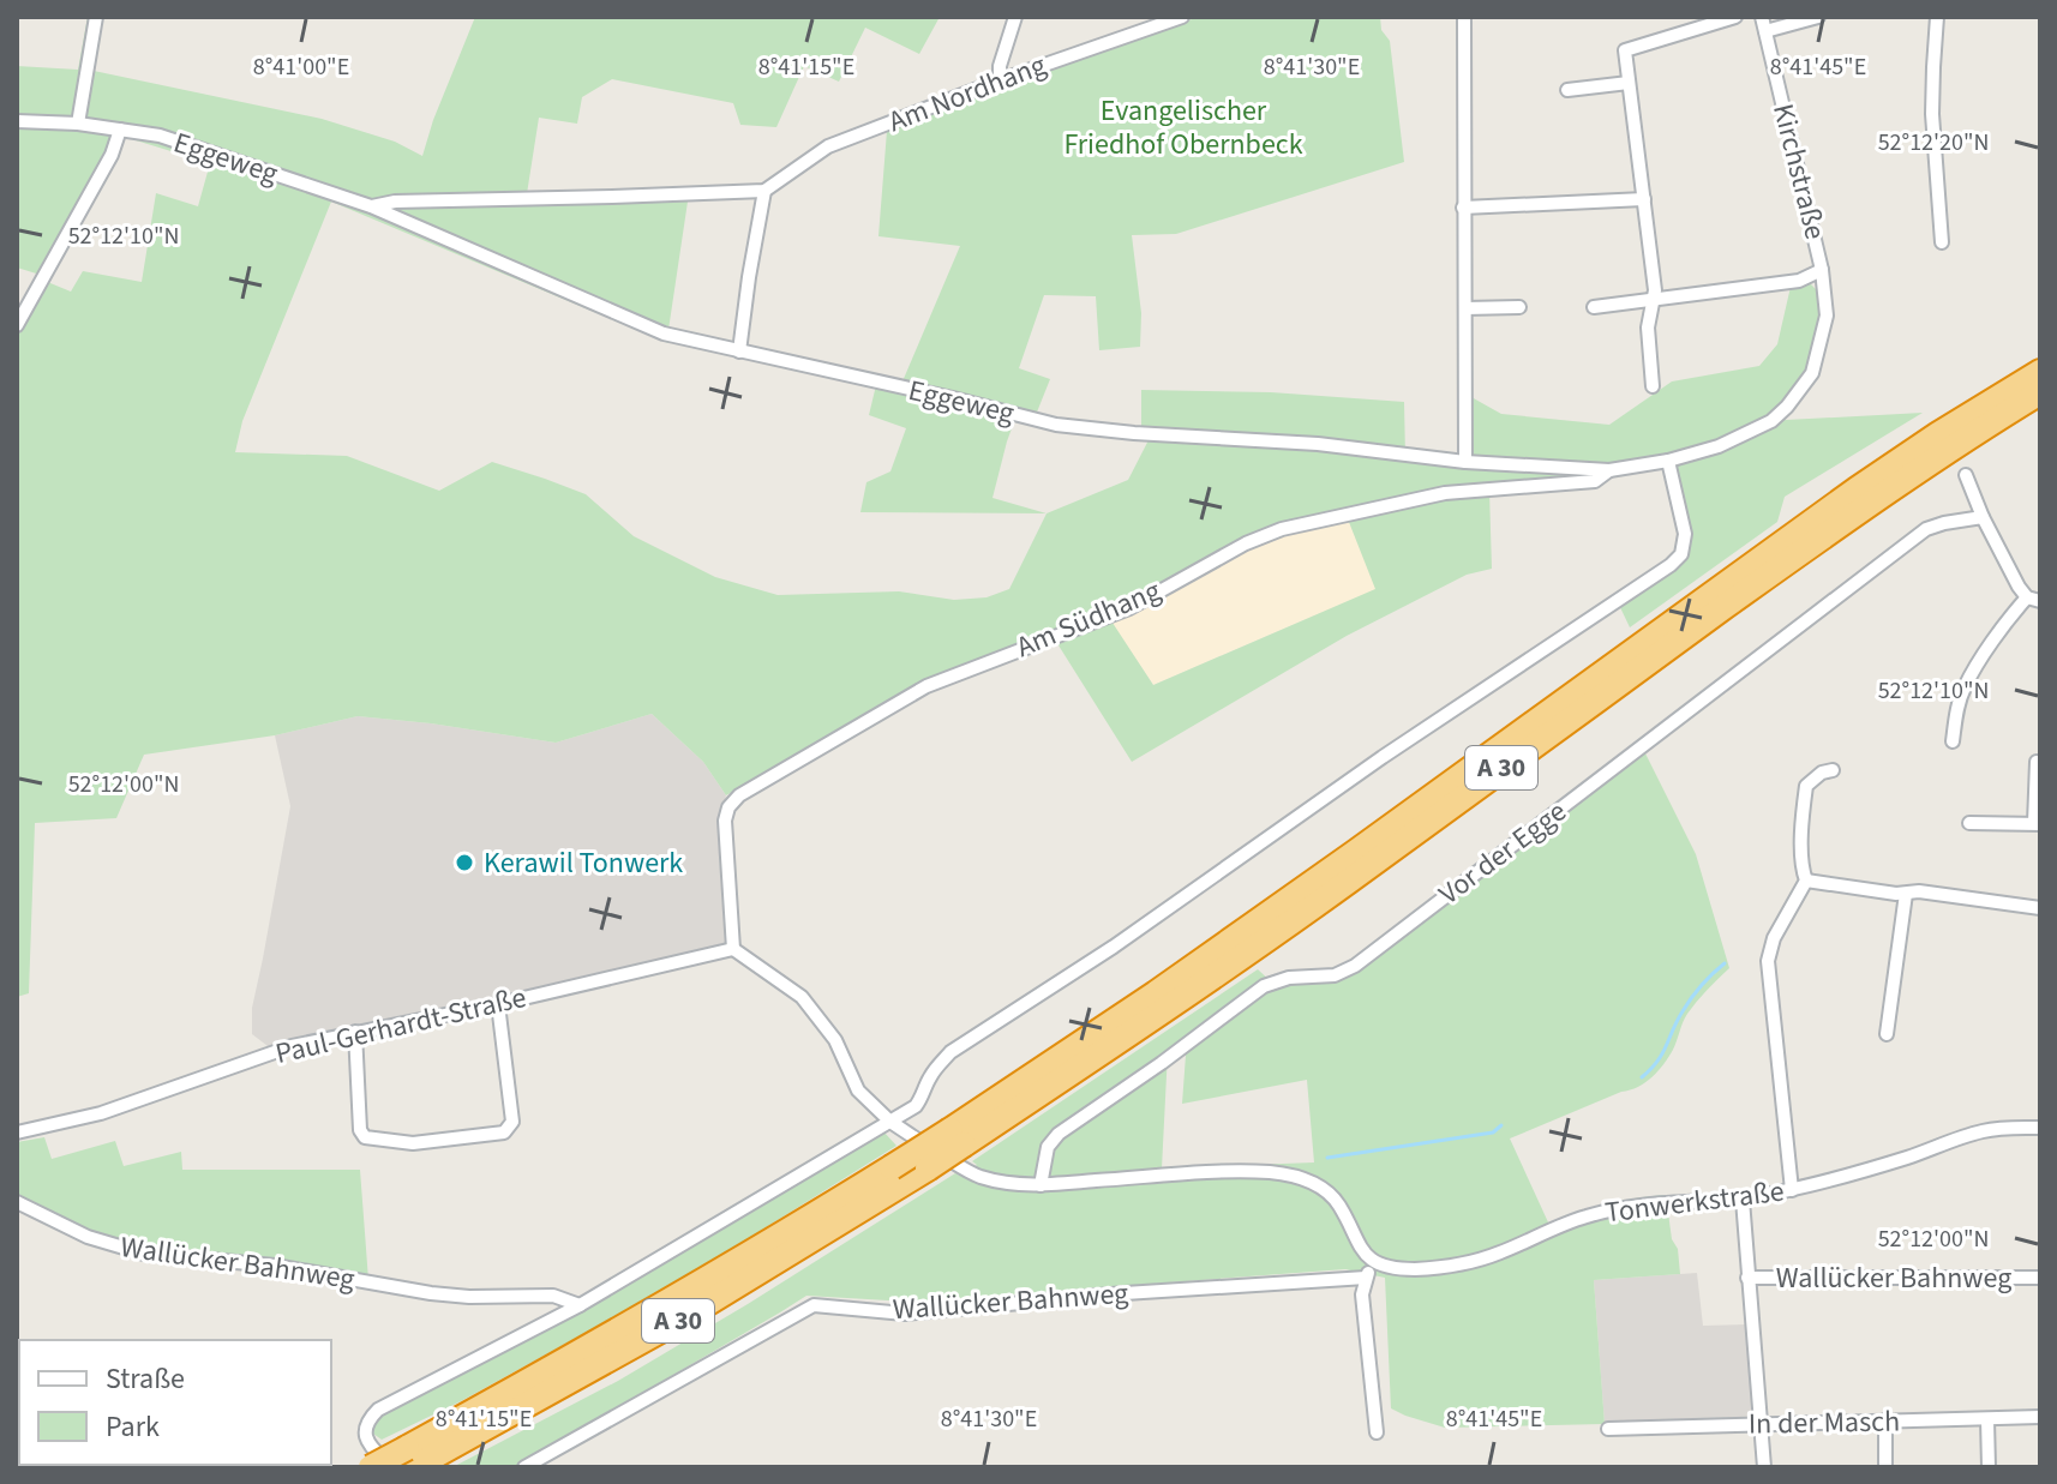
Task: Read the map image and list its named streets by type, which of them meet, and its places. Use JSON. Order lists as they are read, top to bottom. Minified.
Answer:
{"streets":{"highway":["A 30"],"street":["Am Nordhang","Eggeweg","Kirchstraße","Am Südhang","Vor der Egge","Paul-Gerhardt-Straße","Tonwerkstraße","Wallücker Bahnweg","In der Masch"]},"crossings":[["Eggeweg","Kirchstraße"],["Eggeweg","Am Südhang"],["Am Südhang","Paul-Gerhardt-Straße"]],"parks":["Evangelischer Friedhof Obernbeck"],"places":["Kerawil Tonwerk"],"legend":["Straße","Park"],"coordinates":["8°41'00\"E","8°41'15\"E","8°41'30\"E","8°41'45\"E","52°12'20\"N","52°12'10\"N","52°12'00\"N"]}
